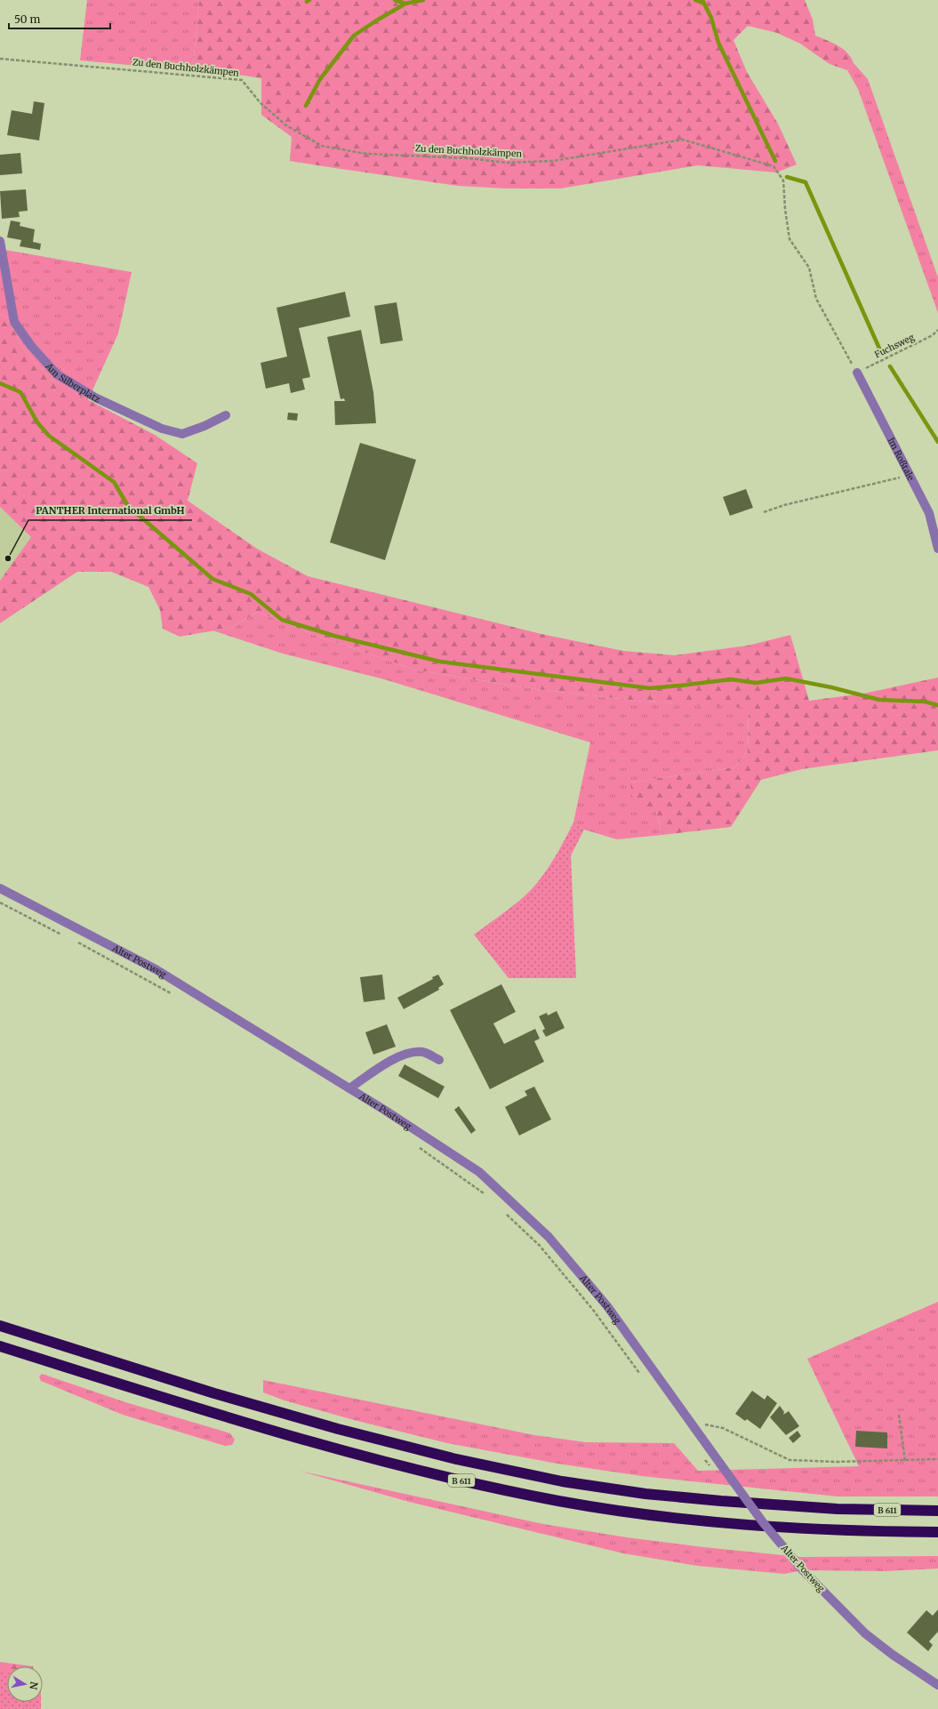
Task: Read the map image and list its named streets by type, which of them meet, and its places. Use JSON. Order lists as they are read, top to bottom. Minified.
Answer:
{"streets":{"highway":["B 611"],"street":["Am Silberplatz","Im Roßtale","Alter Postweg"],"path":["Zu den Buchholzkämpen","Fuchsweg"]},"crossings":[["Zu den Buchholzkämpen","Fuchsweg"],["Zu den Buchholzkämpen","Im Roßtale"],["Fuchsweg","Im Roßtale"]],"places":["PANTHER International GmbH"],"scale_bar":"50 m","north":"right"}
